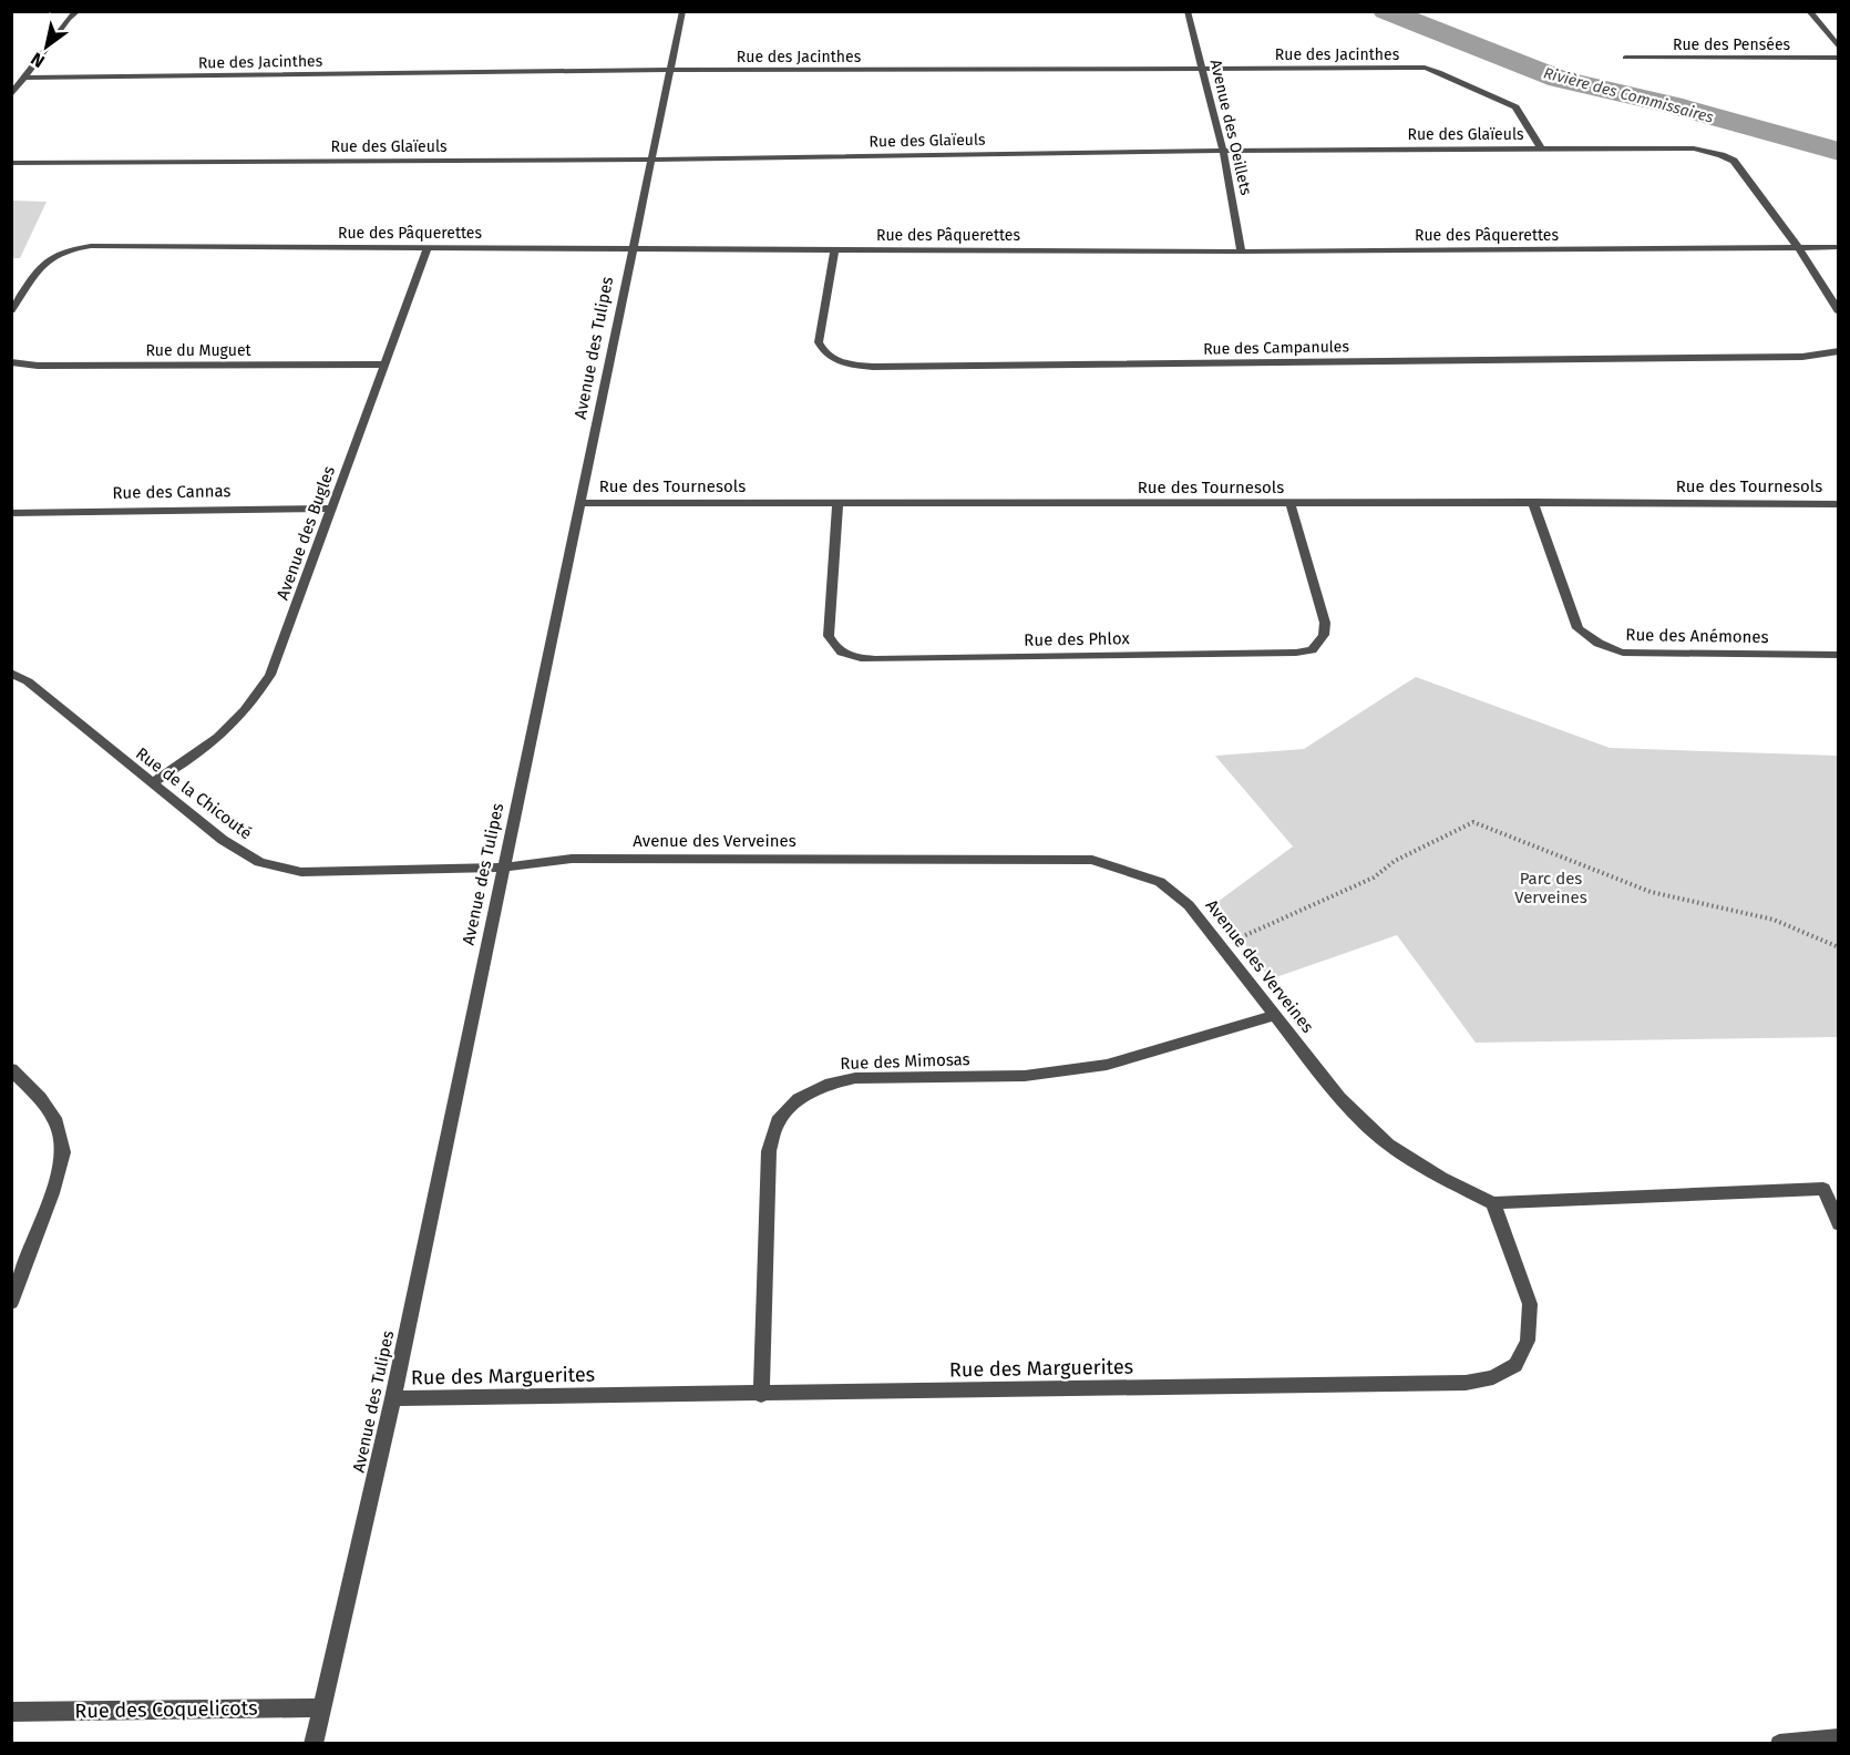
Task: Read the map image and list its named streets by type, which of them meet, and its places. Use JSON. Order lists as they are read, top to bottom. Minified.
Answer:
{"streets":{"street":["Rue des Pensées","Rue des Jacinthes","Avenue des Oeillets","Rue des Glaïeuls","Rue des Pâquerettes","Avenue des Tulipes","Rue des Campanules","Rue du Muguet","Rue des Tournesols","Rue des Cannas","Avenue des Bugles","Rue des Anémones","Rue des Phlox","Rue de la Chicouté","Avenue des Verveines","Rue des Mimosas","Rue des Marguerites","Rue des Coquelicots"]},"crossings":[["Rue des Jacinthes","Avenue des Oeillets"],["Rue des Jacinthes","Rue des Glaïeuls"],["Rue des Jacinthes","Avenue des Tulipes"],["Avenue des Oeillets","Rue des Glaïeuls"],["Avenue des Oeillets","Rue des Pâquerettes"],["Rue des Glaïeuls","Rue des Pâquerettes"],["Rue des Glaïeuls","Avenue des Tulipes"],["Rue des Pâquerettes","Avenue des Tulipes"],["Rue des Pâquerettes","Rue des Campanules"],["Rue des Pâquerettes","Avenue des Bugles"],["Avenue des Tulipes","Rue des Tournesols"],["Avenue des Tulipes","Rue de la Chicouté"],["Avenue des Tulipes","Avenue des Verveines"],["Avenue des Tulipes","Rue des Marguerites"],["Avenue des Tulipes","Rue des Coquelicots"],["Rue du Muguet","Avenue des Bugles"],["Rue des Tournesols","Rue des Anémones"],["Rue des Tournesols","Rue des Phlox"],["Rue des Cannas","Avenue des Bugles"],["Avenue des Bugles","Rue de la Chicouté"],["Rue de la Chicouté","Avenue des Verveines"],["Avenue des Verveines","Rue des Mimosas"],["Avenue des Verveines","Rue des Marguerites"],["Rue des Mimosas","Rue des Marguerites"]],"water":["Rivière des Commissaires"],"parks":["Parc des Verveines"],"north":"bottom left"}
